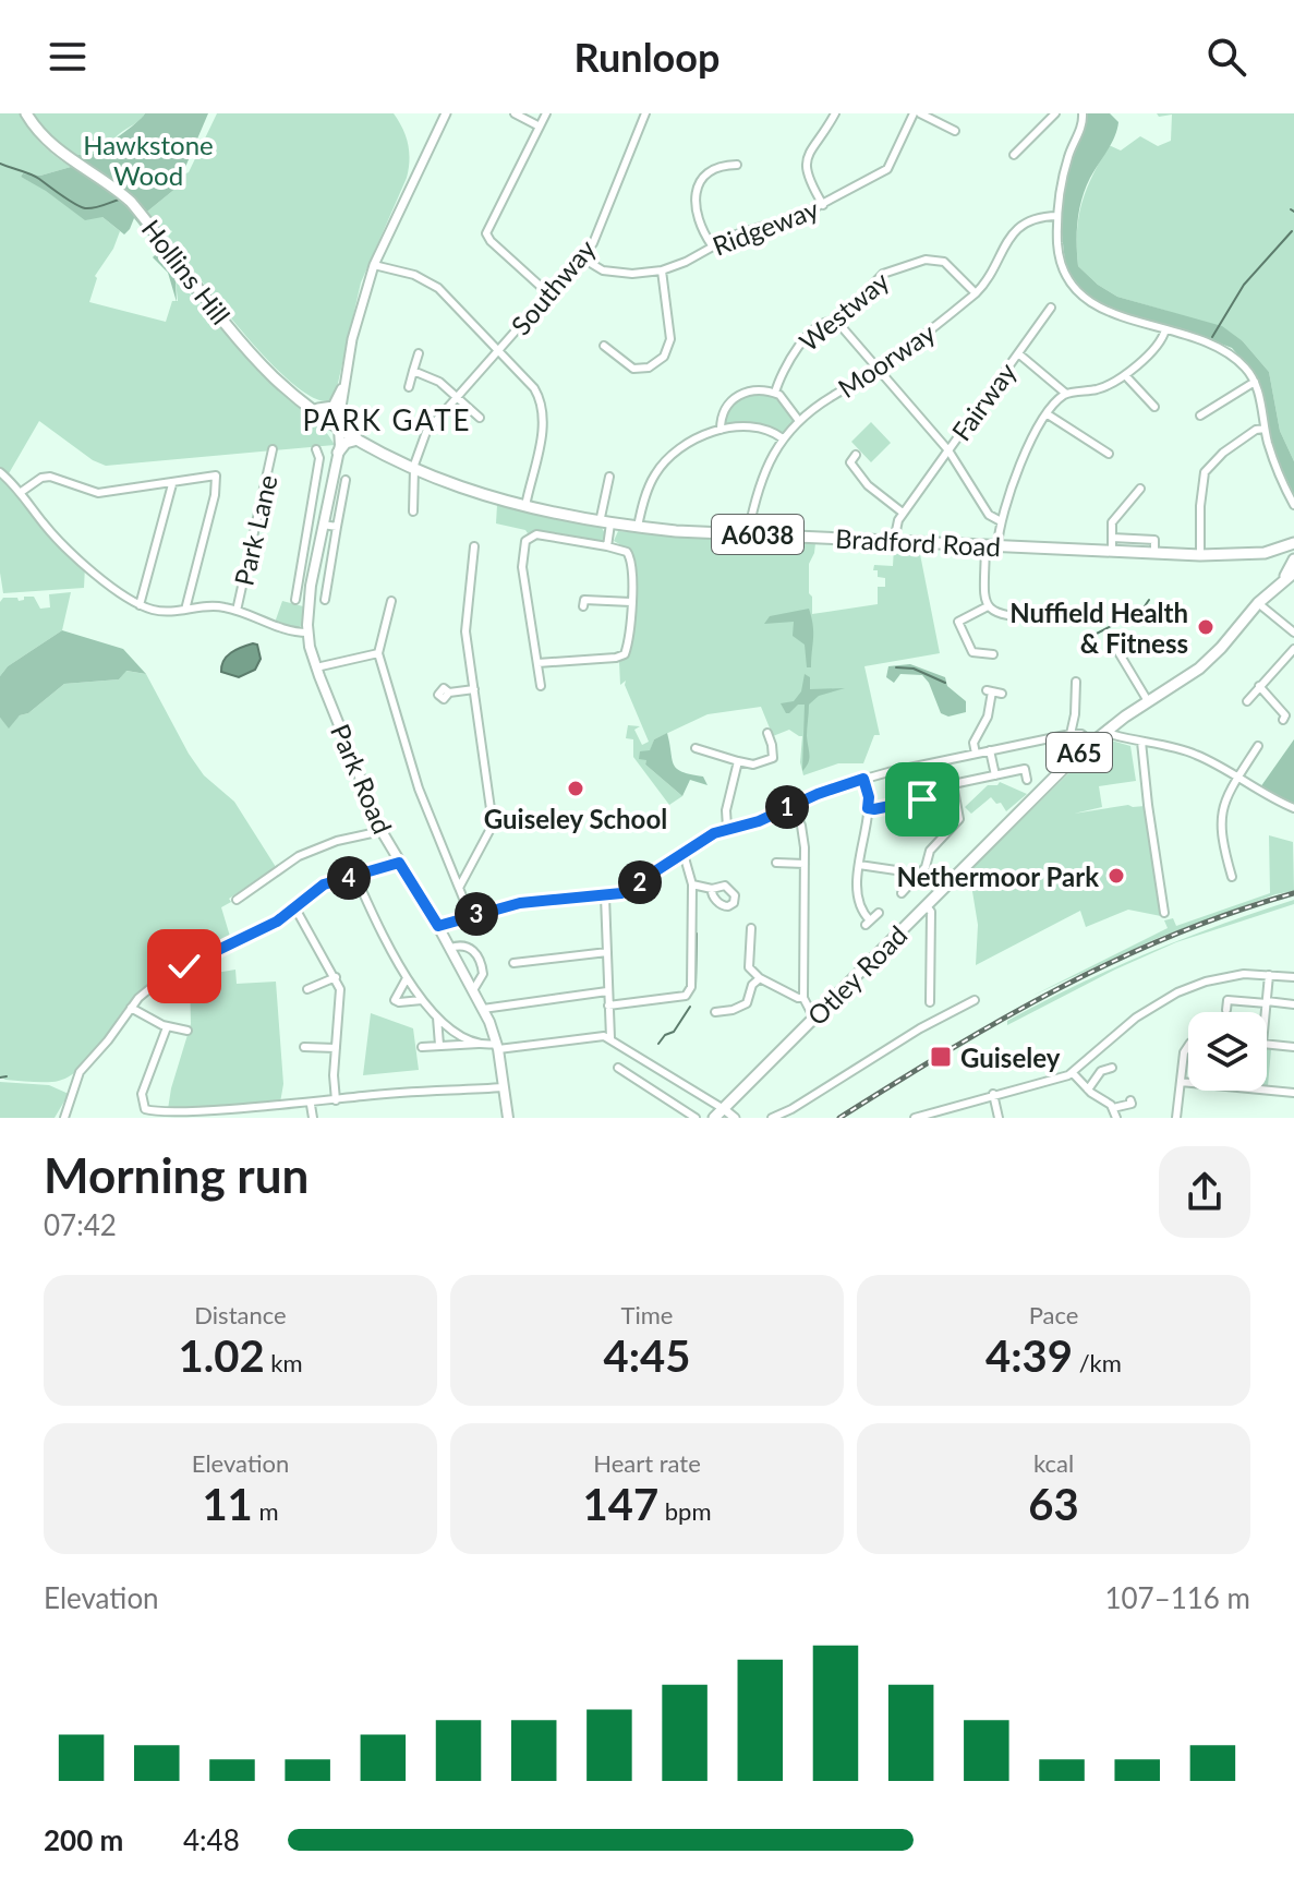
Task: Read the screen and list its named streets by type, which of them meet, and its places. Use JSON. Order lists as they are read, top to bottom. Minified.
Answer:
{"streets":{"main road":["Hollins Hill","A6038","Bradford Road","A65","Park Road","Otley Road"],"street":["Ridgeway","Southway","Westway","Moorway","Fairway","Park Lane"]},"crossings":[["Ridgeway","Southway"],["Hollins Hill","Bradford Road"],["Hollins Hill","Park Road"],["Southway","Bradford Road"],["Westway","Moorway"],["Moorway","Bradford Road"],["Fairway","Bradford Road"],["Bradford Road","A65"],["Bradford Road","Park Road"],["Bradford Road","Otley Road"],["A65","Otley Road"]],"districts":["PARK GATE"],"parks":["Hawkstone Wood"],"places":{"other":["Nuffield Health & Fitness","Guiseley School","Nethermoor Park"],"transit":["Guiseley"]},"page":{"header":"Runloop","pins":["1","4","2","3"],"heading":["Morning run","07:42"],"stats":[["Distance","1.02 km"],["Time","4:45"],["Pace","4:39 /km"],["Elevation","11 m"],["Heart rate","147 bpm"],["kcal","63"]],"chart":["Elevation","107–116 m"],"list":[{"name":"200 m","note":"4:48"}]}}
